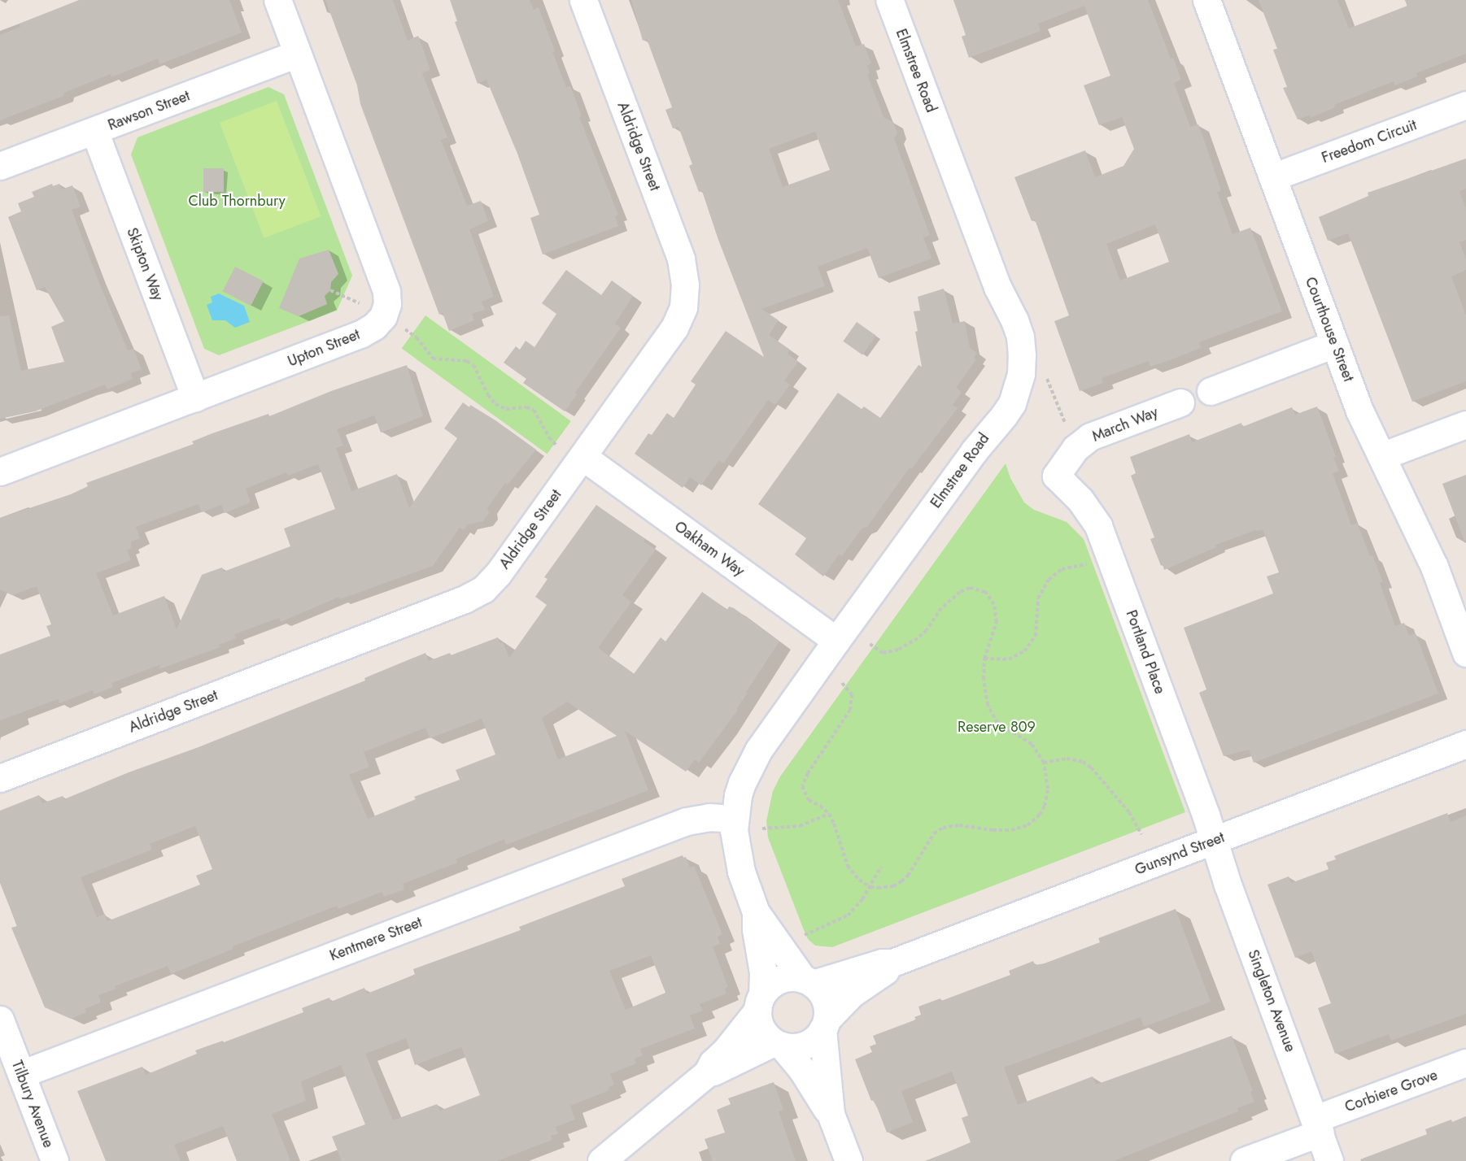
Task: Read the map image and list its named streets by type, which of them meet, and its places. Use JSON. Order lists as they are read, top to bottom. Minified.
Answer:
{"streets":{"street":["Elmstree Road","Rawson Street","Freedom Circuit","Aldridge Street","Skipton Way","Courthouse Street","Upton Street","March Way","Oakham Way","Portland Place","Gunsynd Street","Kentmere Street","Singleton Avenue","Corbiere Grove","Tilbury Avenue"]},"crossings":[["Elmstree Road","Oakham Way"],["Elmstree Road","Gunsynd Street"],["Elmstree Road","Kentmere Street"],["Rawson Street","Skipton Way"],["Rawson Street","Upton Street"],["Freedom Circuit","Courthouse Street"],["Aldridge Street","Oakham Way"],["Skipton Way","Upton Street"],["March Way","Portland Place"],["Portland Place","Gunsynd Street"],["Portland Place","Singleton Avenue"],["Gunsynd Street","Singleton Avenue"],["Kentmere Street","Tilbury Avenue"],["Singleton Avenue","Corbiere Grove"]],"parks":["Club Thornbury","Reserve 809"]}
